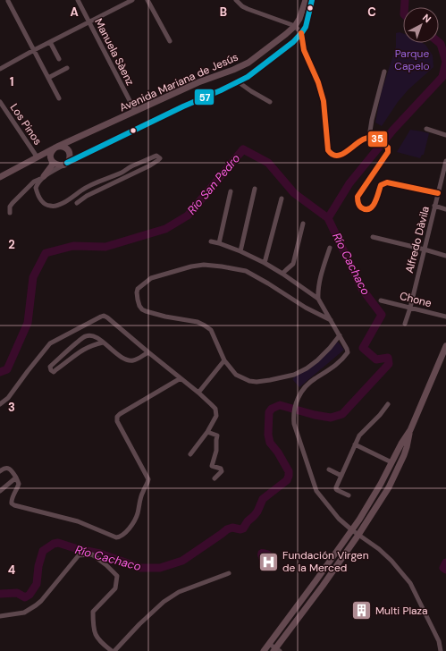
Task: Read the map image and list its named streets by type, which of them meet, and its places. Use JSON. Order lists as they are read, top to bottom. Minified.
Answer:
{"streets":{"street":["Manuela Sàenz","Avenida Mariana de Jesús","Los Pinos","Alfredo Dàvila","Chone"]},"crossings":[["Manuela Sàenz","Avenida Mariana de Jesús"],["Avenida Mariana de Jesús","Los Pinos"],["Alfredo Dàvila","Chone"]],"water":["Río San Pedro","Río Cachaco"],"parks":["Parque Capelo"],"places":{"hospital":["Fundación Virgen de la Merced"],"building":["Multi Plaza"]},"lines":["transit line 57","transit line 35"],"north":"top right","grid":{"columns":["A","B","C"],"rows":["1","2","3","4"]}}
